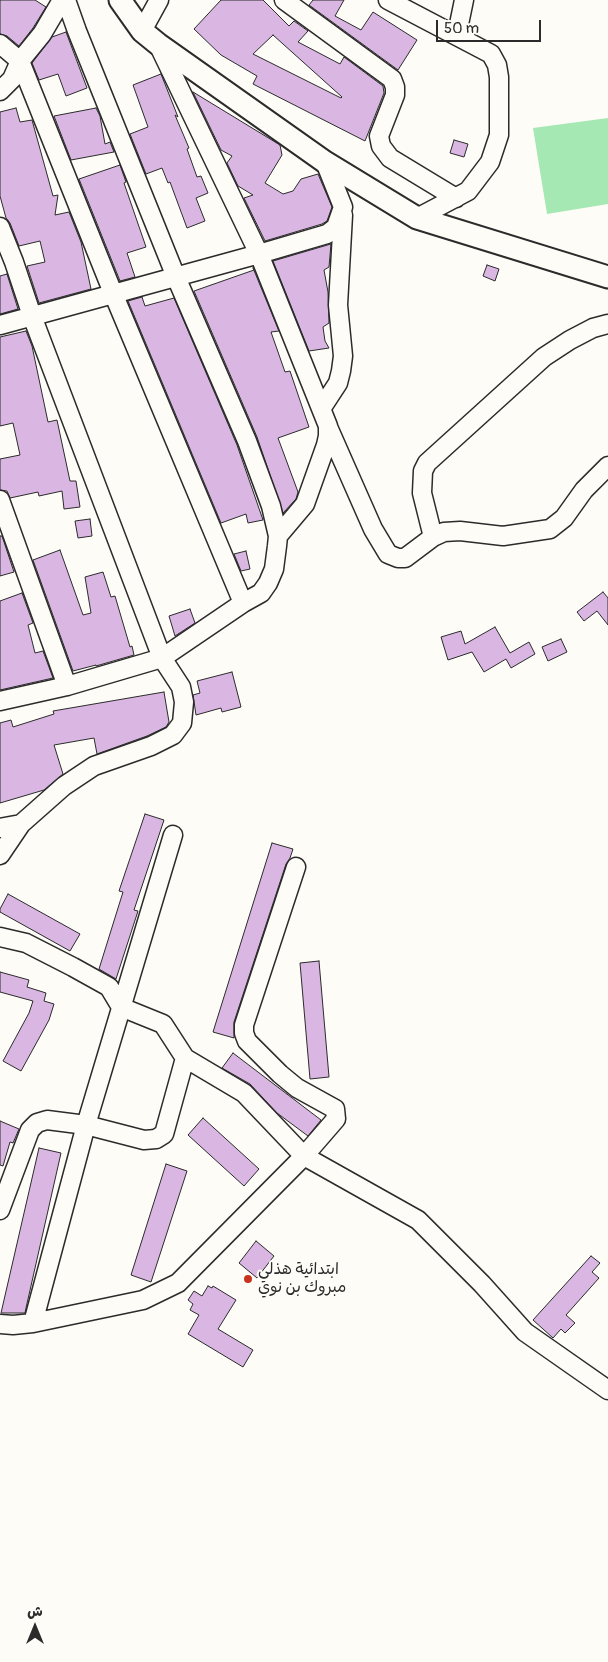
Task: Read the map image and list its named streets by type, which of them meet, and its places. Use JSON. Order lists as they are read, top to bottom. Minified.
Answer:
{"places":["ابتدائية هذلي مبروك بن نوي"],"scale_bar":"50 m","north":"top"}
